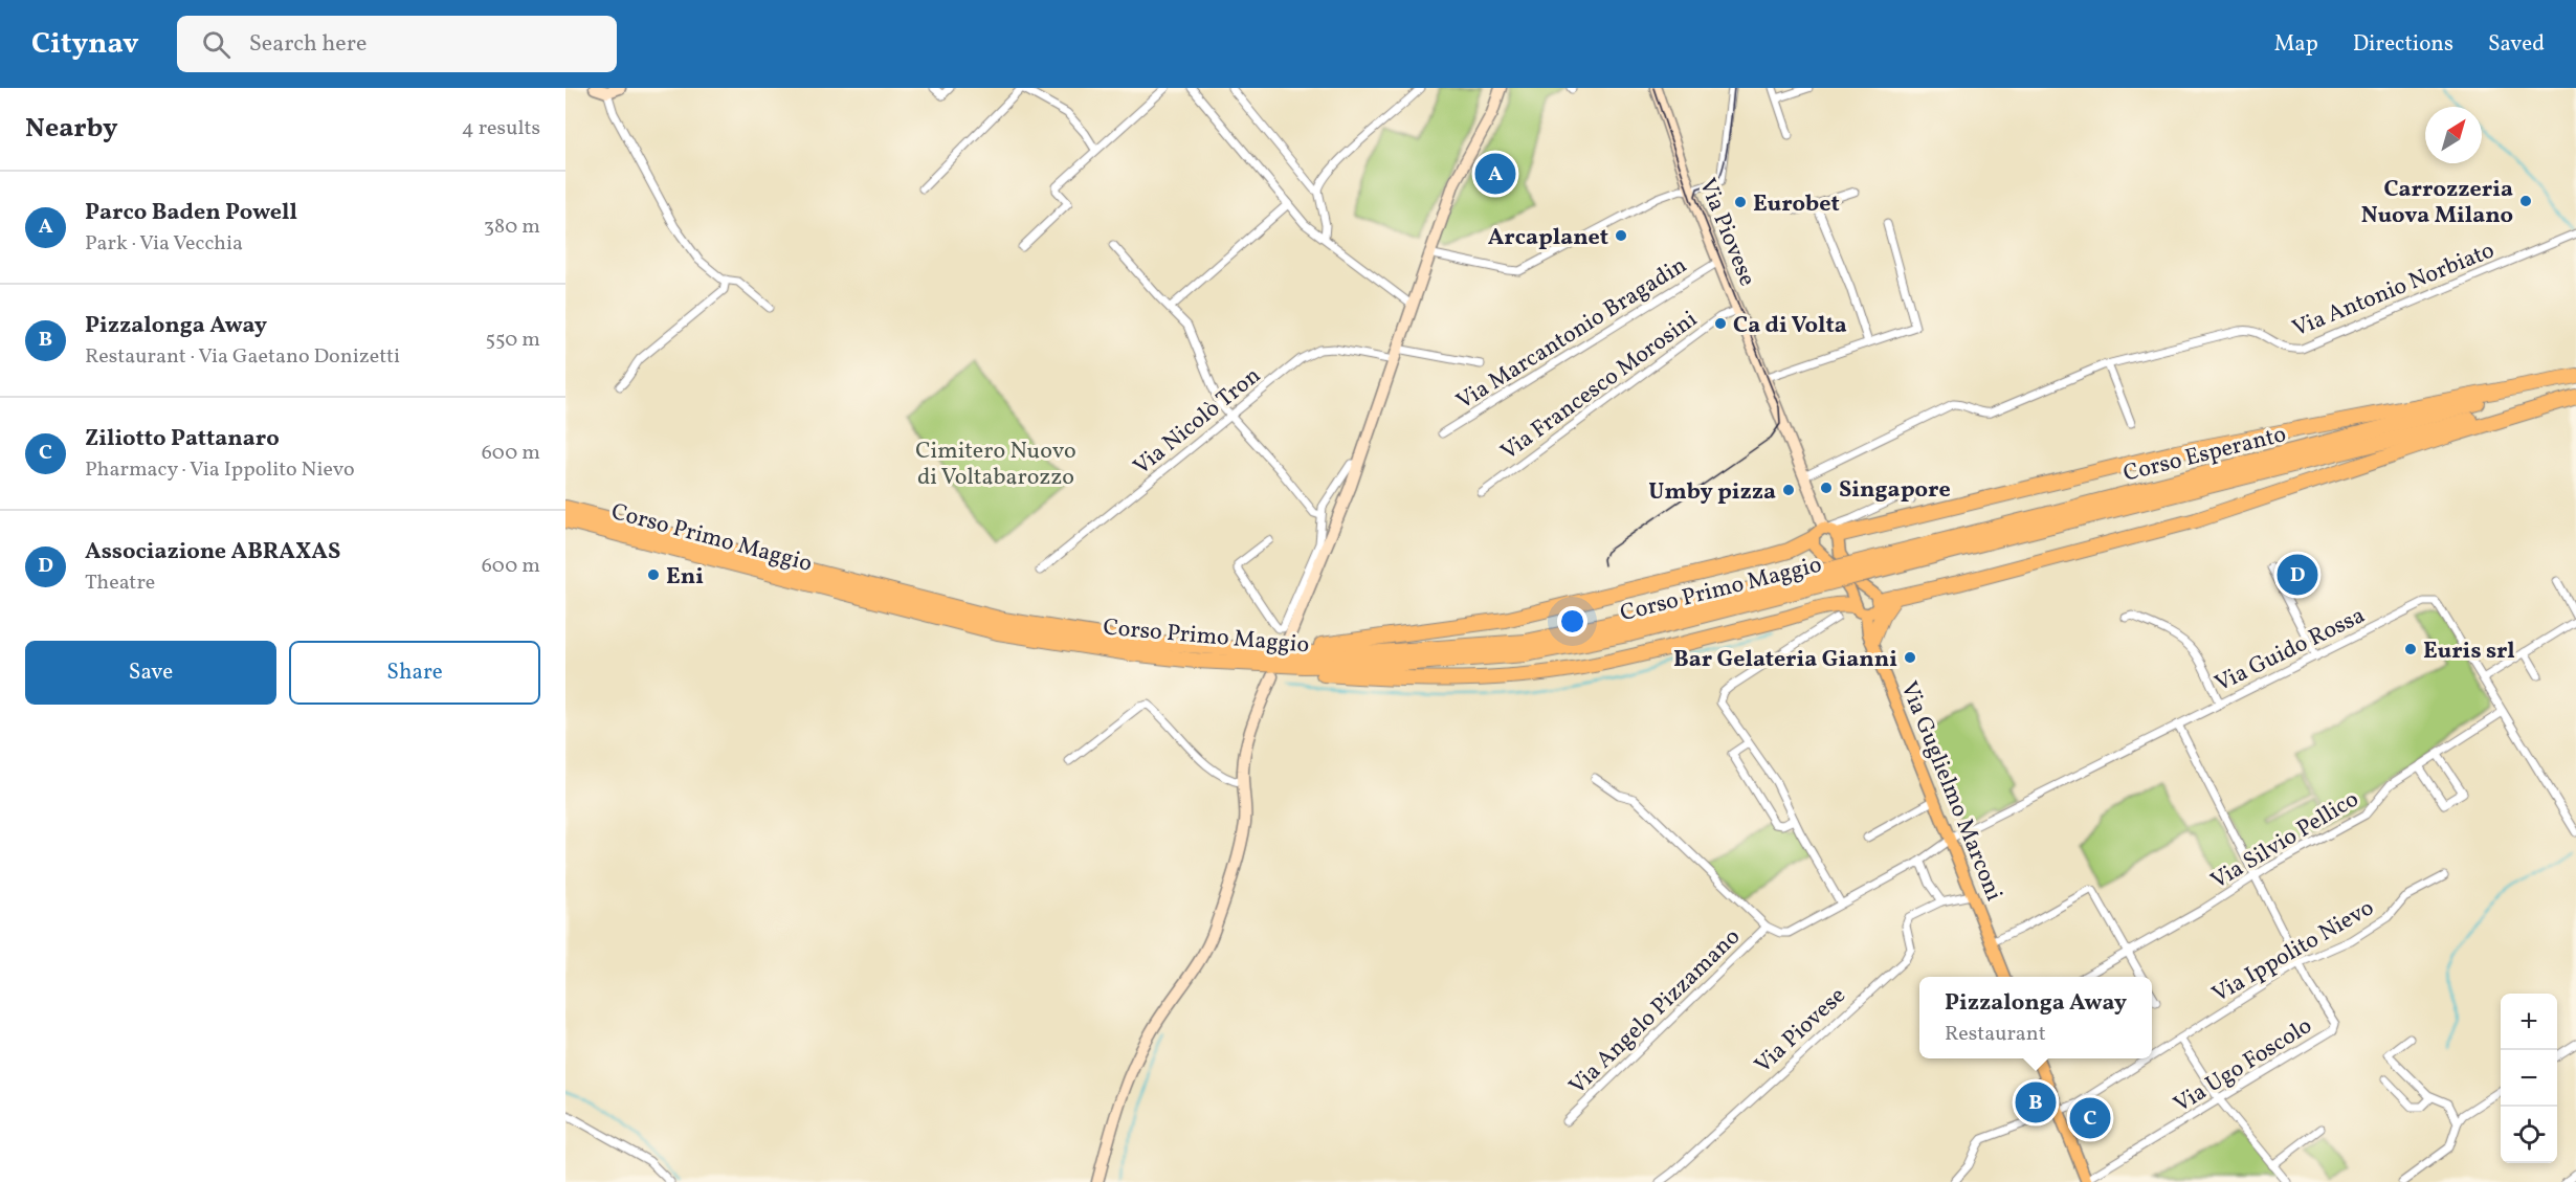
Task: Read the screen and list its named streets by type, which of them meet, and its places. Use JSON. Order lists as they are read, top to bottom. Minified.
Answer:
{"streets":{"highway":["Corso Esperanto","Corso Primo Maggio"],"main road":["Via Piovese","Via Guglielmo Marconi"],"street":["Via Antonio Norbiato","Via Marcantonio Bragadin","Via Francesco Morosini","Via Nicolò Tron","Via Guido Rossa","Via Silvio Pellico","Via Ippolito Nievo","Via Angelo Pizzamano","Via Ugo Foscolo"]},"crossings":[["Via Piovese","Via Antonio Norbiato"],["Via Piovese","Via Marcantonio Bragadin"],["Via Piovese","Via Francesco Morosini"],["Via Piovese","Via Guglielmo Marconi"],["Corso Esperanto","Corso Primo Maggio"],["Via Guido Rossa","Via Guglielmo Marconi"],["Via Silvio Pellico","Via Ugo Foscolo"],["Via Ippolito Nievo","Via Ugo Foscolo"]],"parks":["Cimitero Nuovo di Voltabarozzo"],"places":["Carrozzeria Nuova Milano","Eurobet","Arcaplanet","Ca di Volta","Singapore","Umby pizza","Eni","Euris srl","Bar Gelateria Gianni"],"north":"top right","page":{"header":"Citynav","search":"Search here","nav":["Map","Directions","Saved"],"heading":["Nearby","4 results"],"pins":["A","D","B","C"],"list":[{"mark":"A","name":"Parco Baden Powell","note":"Park · Via Vecchia","value":"380 m"},{"mark":"B","name":"Pizzalonga Away","note":"Restaurant · Via Gaetano Donizetti","value":"550 m"},{"mark":"C","name":"Ziliotto Pattanaro","note":"Pharmacy · Via Ippolito Nievo","value":"600 m"},{"mark":"D","name":"Associazione ABRAXAS","note":"Theatre","value":"600 m"}],"buttons":["Save","Share"],"popup":["Pizzalonga Away","Restaurant"],"map_buttons":["+","−"]}}
